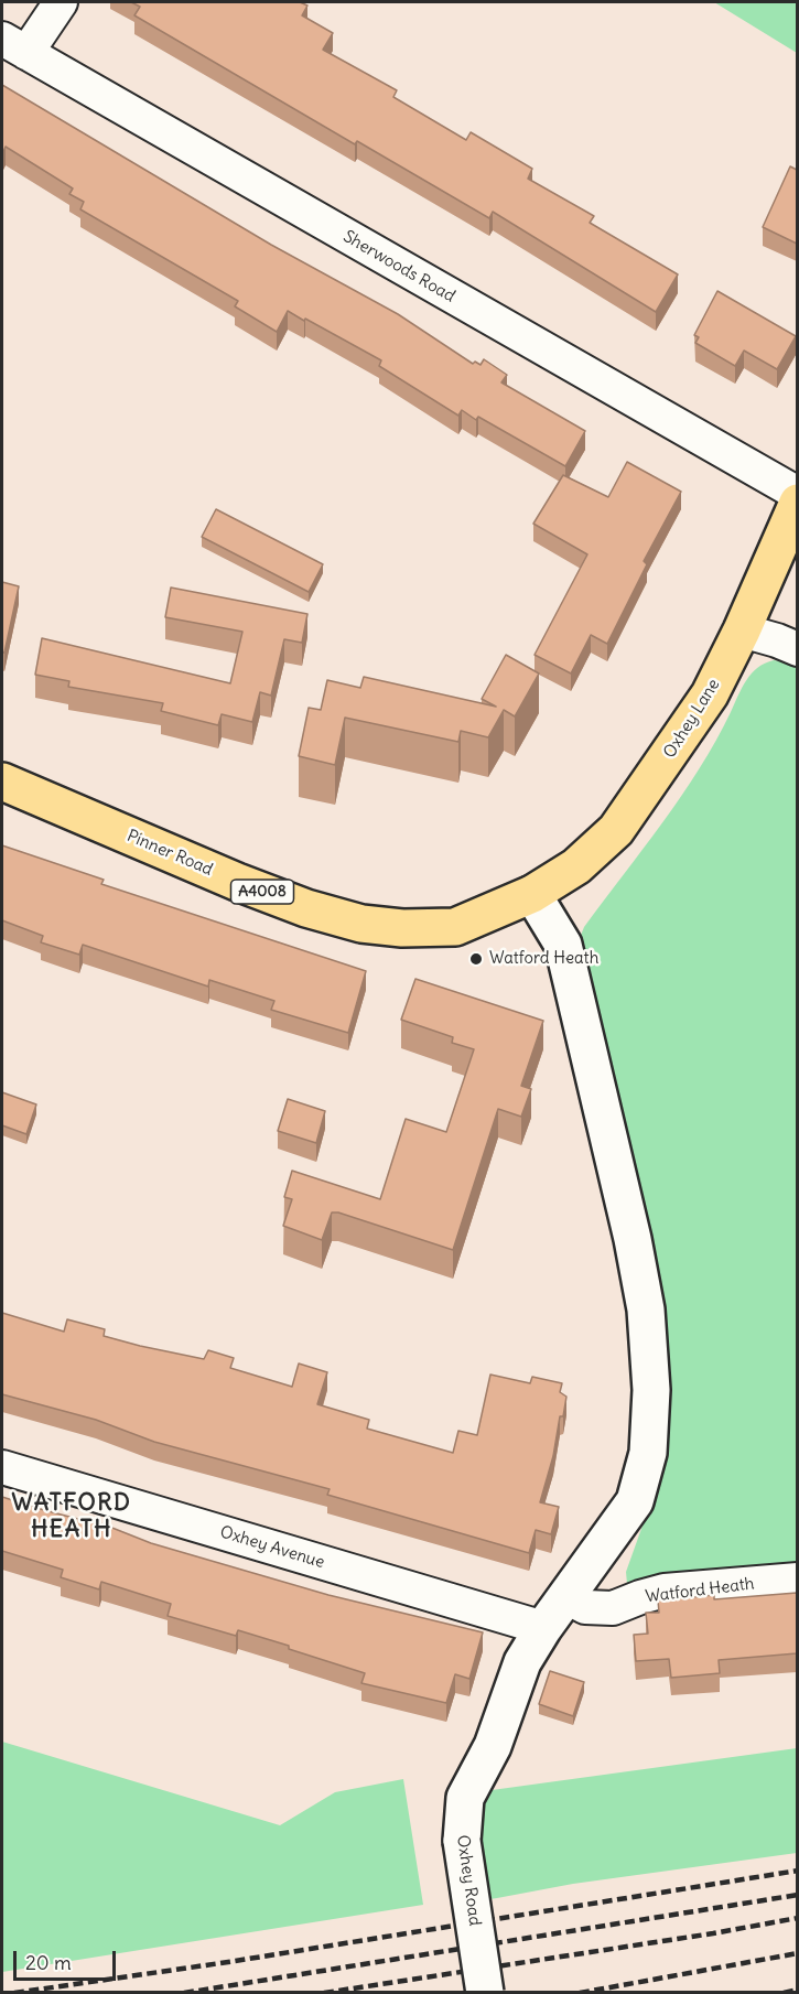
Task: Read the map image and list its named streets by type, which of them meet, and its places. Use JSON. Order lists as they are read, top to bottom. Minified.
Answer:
{"streets":{"main road":["Oxhey Lane","Pinner Road","A4008"],"street":["Sherwoods Road","Oxhey Avenue","Watford Heath","Oxhey Road"]},"crossings":[["Oxhey Lane","Pinner Road"],["Oxhey Avenue","Oxhey Road"]],"districts":["WATFORD HEATH"],"places":["Watford Heath"],"scale_bar":"20 m"}
